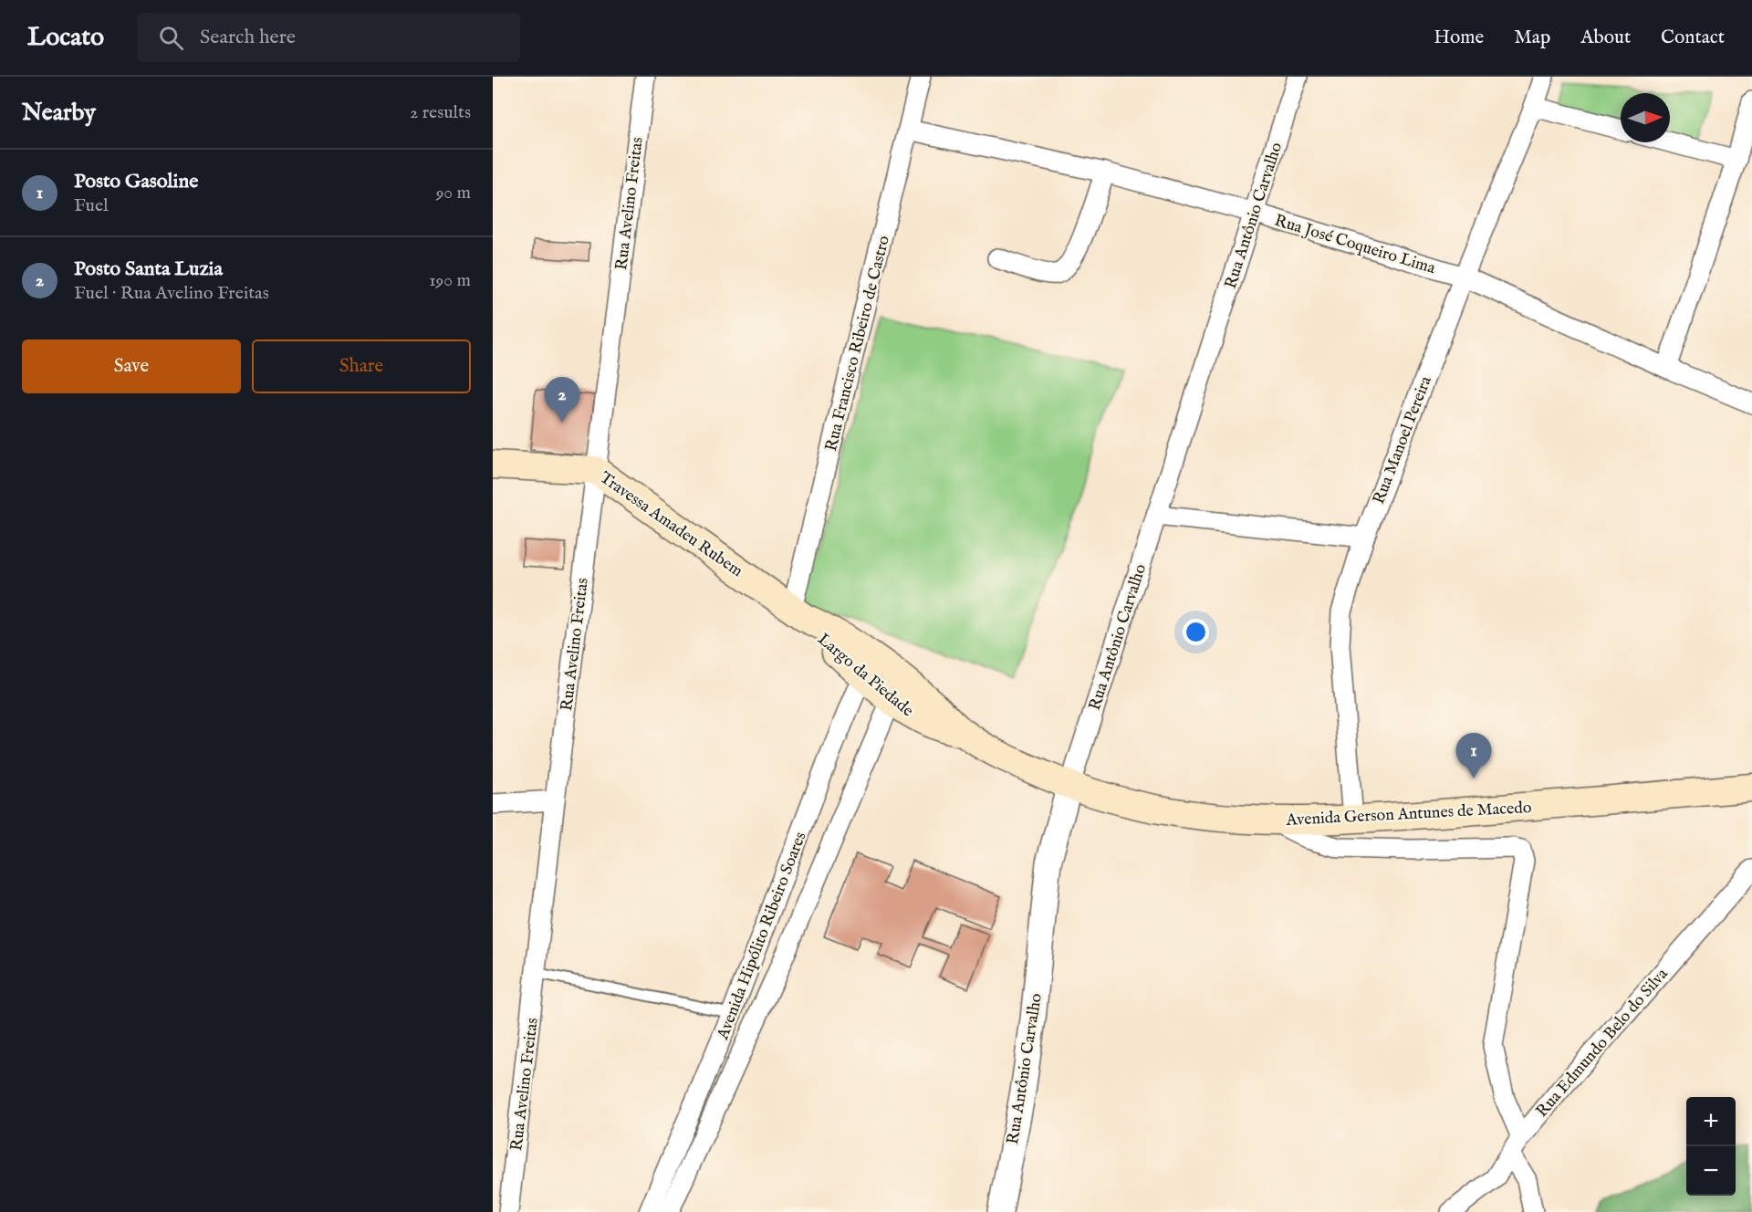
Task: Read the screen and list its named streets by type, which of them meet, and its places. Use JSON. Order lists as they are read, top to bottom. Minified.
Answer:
{"streets":{"main road":["Travessa Amadeu Rubem","Largo da Piedade","Avenida Gerson Antunes de Macedo"],"street":["Rua Avelino Freitas","Rua Antônio Carvalho","Rua José Coqueiro Lima","Rua Francisco Ribeiro de Castro","Rua Manoel Pereira","Avenida Hipólito Ribeiro Soares","Rua Edmundo Belo do Silva"]},"crossings":[["Rua Avelino Freitas","Travessa Amadeu Rubem"],["Rua Antônio Carvalho","Rua José Coqueiro Lima"],["Rua Antônio Carvalho","Largo da Piedade"],["Rua Antônio Carvalho","Avenida Gerson Antunes de Macedo"],["Rua José Coqueiro Lima","Rua Francisco Ribeiro de Castro"],["Rua José Coqueiro Lima","Rua Manoel Pereira"],["Rua Francisco Ribeiro de Castro","Travessa Amadeu Rubem"],["Rua Francisco Ribeiro de Castro","Largo da Piedade"],["Rua Manoel Pereira","Avenida Gerson Antunes de Macedo"],["Travessa Amadeu Rubem","Largo da Piedade"],["Largo da Piedade","Avenida Gerson Antunes de Macedo"],["Largo da Piedade","Avenida Hipólito Ribeiro Soares"]],"north":"right","page":{"header":"Locato","search":"Search here","nav":["Home","Map","About","Contact"],"heading":["Nearby","2 results"],"list":[{"mark":"1","name":"Posto Gasoline","note":"Fuel","value":"90 m"},{"mark":"2","name":"Posto Santa Luzia","note":"Fuel · Rua Avelino Freitas","value":"190 m"}],"buttons":["Save","Share"],"pins":["2","1"],"map_buttons":["+","−"]}}
